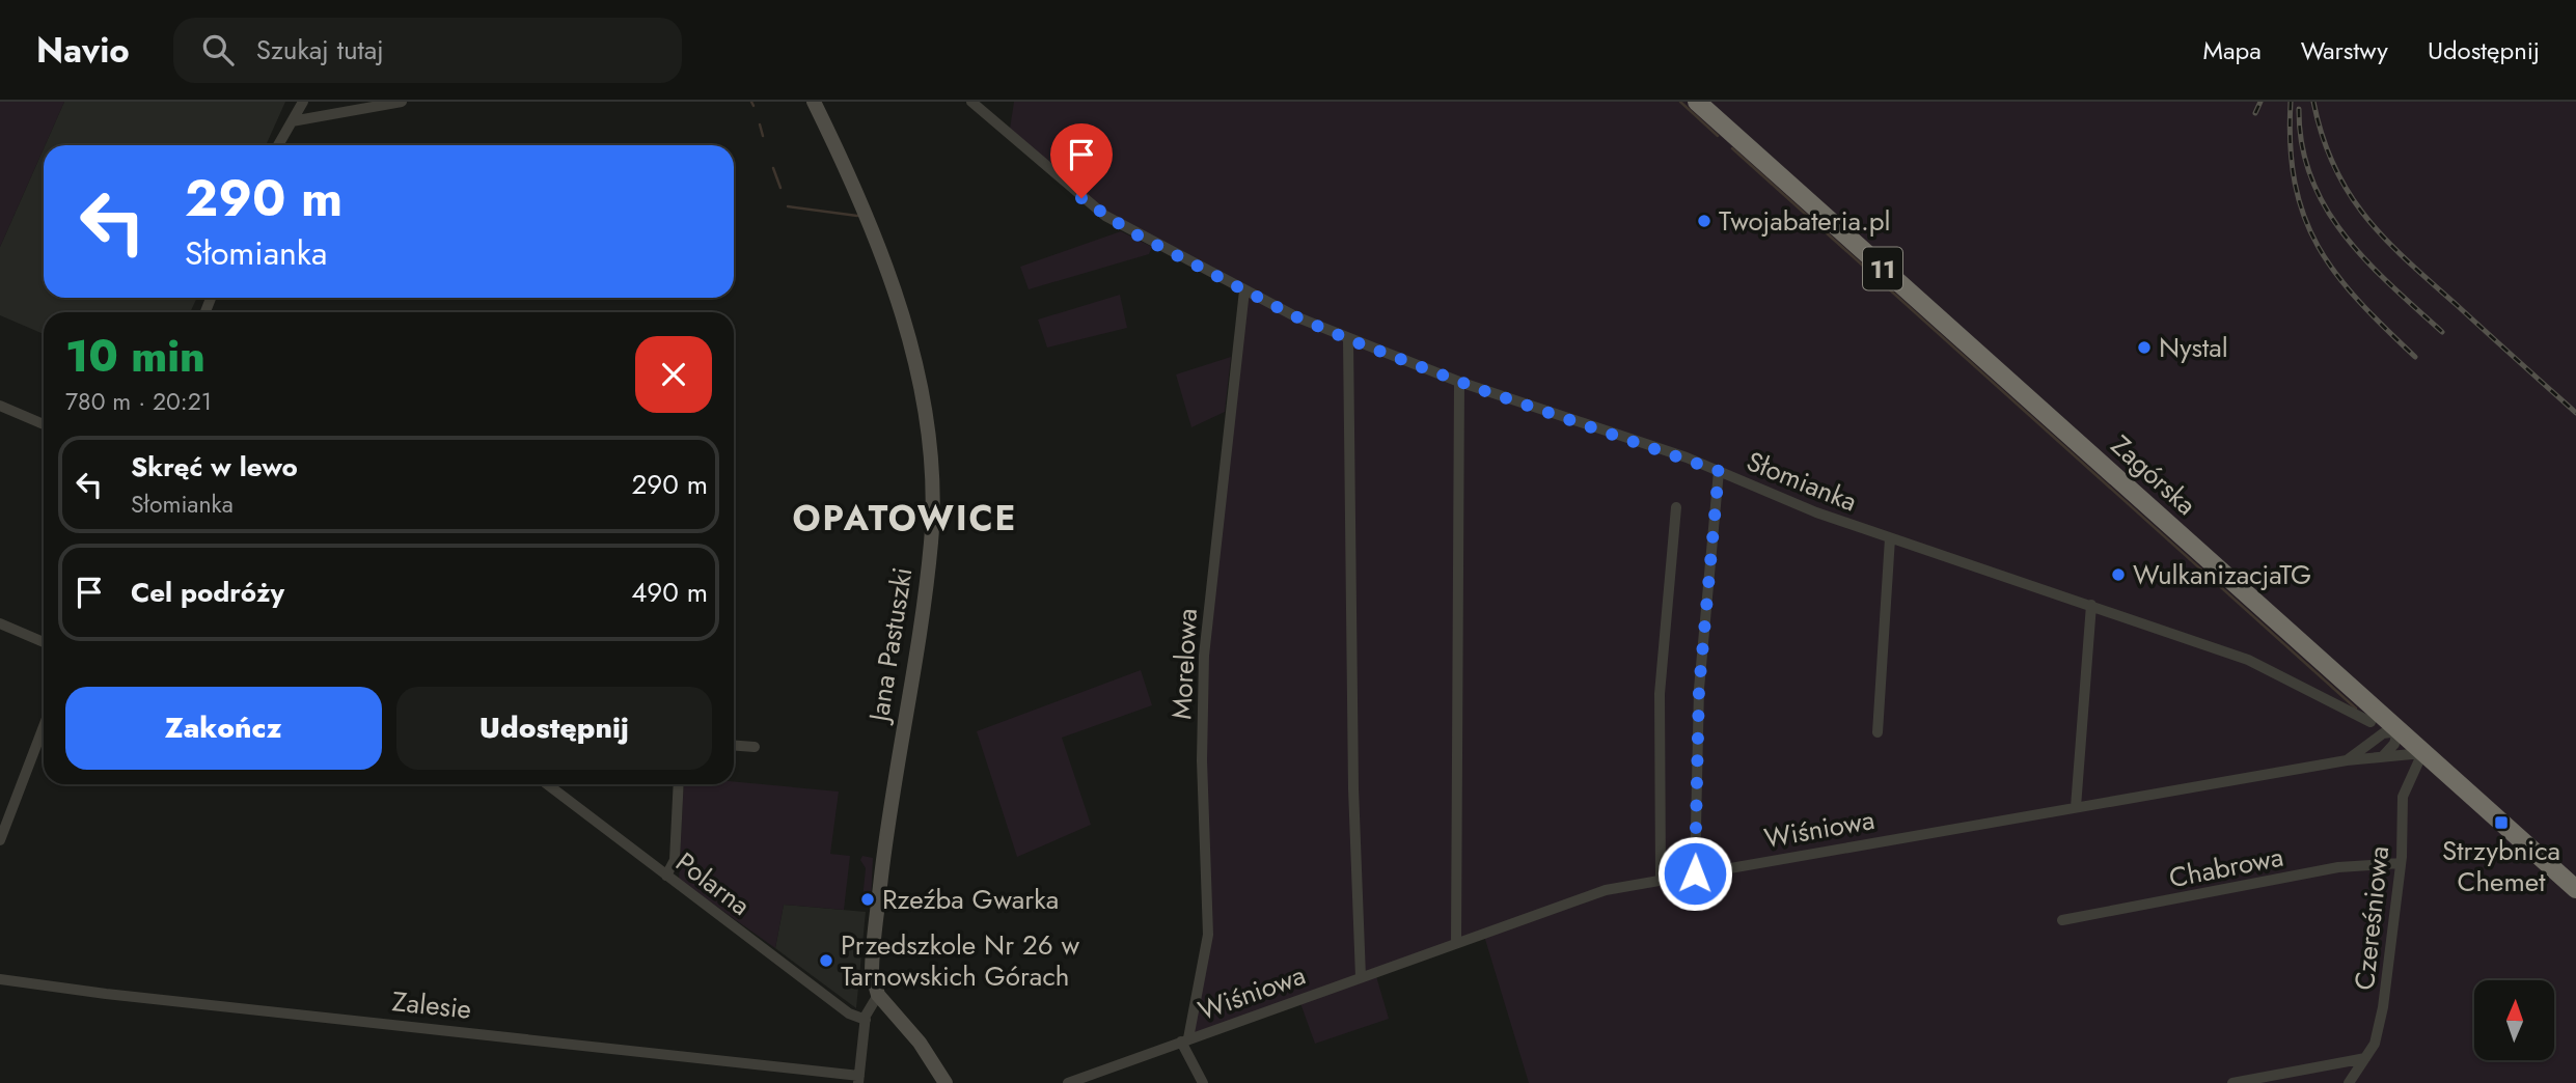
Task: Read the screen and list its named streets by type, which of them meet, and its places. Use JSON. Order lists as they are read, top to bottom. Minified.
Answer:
{"streets":{"highway":["11","Zagórska"],"street":["Słomianka","Jana Pastuszki","Morelowa","Wiśniowa","Chabrowa","Polarna","Czereśniowa","Zalesie"]},"crossings":[["Zagórska","Słomianka"],["Zagórska","Wiśniowa"],["Zagórska","Czereśniowa"],["Słomianka","Morelowa"],["Morelowa","Wiśniowa"],["Wiśniowa","Czereśniowa"],["Chabrowa","Czereśniowa"]],"districts":["OPATOWICE"],"places":{"other":["Twojabateria.pl","Nystal","WulkanizacjaTG","Rzeźba Gwarka","Przedszkole Nr 26 w Tarnowskich Górach"],"transit":["Strzybnica Chemet"]},"north":"top","page":{"header":"Navio","search":"Szukaj tutaj","nav":["Mapa","Warstwy","Udostępnij"],"turn":["290 m","Słomianka"],"heading":["10 min","780 m · 20:21"],"list":[{"name":"Skręć w lewo","note":"Słomianka","value":"290 m"},{"name":"Cel podróży","value":"490 m"}],"buttons":["Zakończ","Udostępnij"]}}
